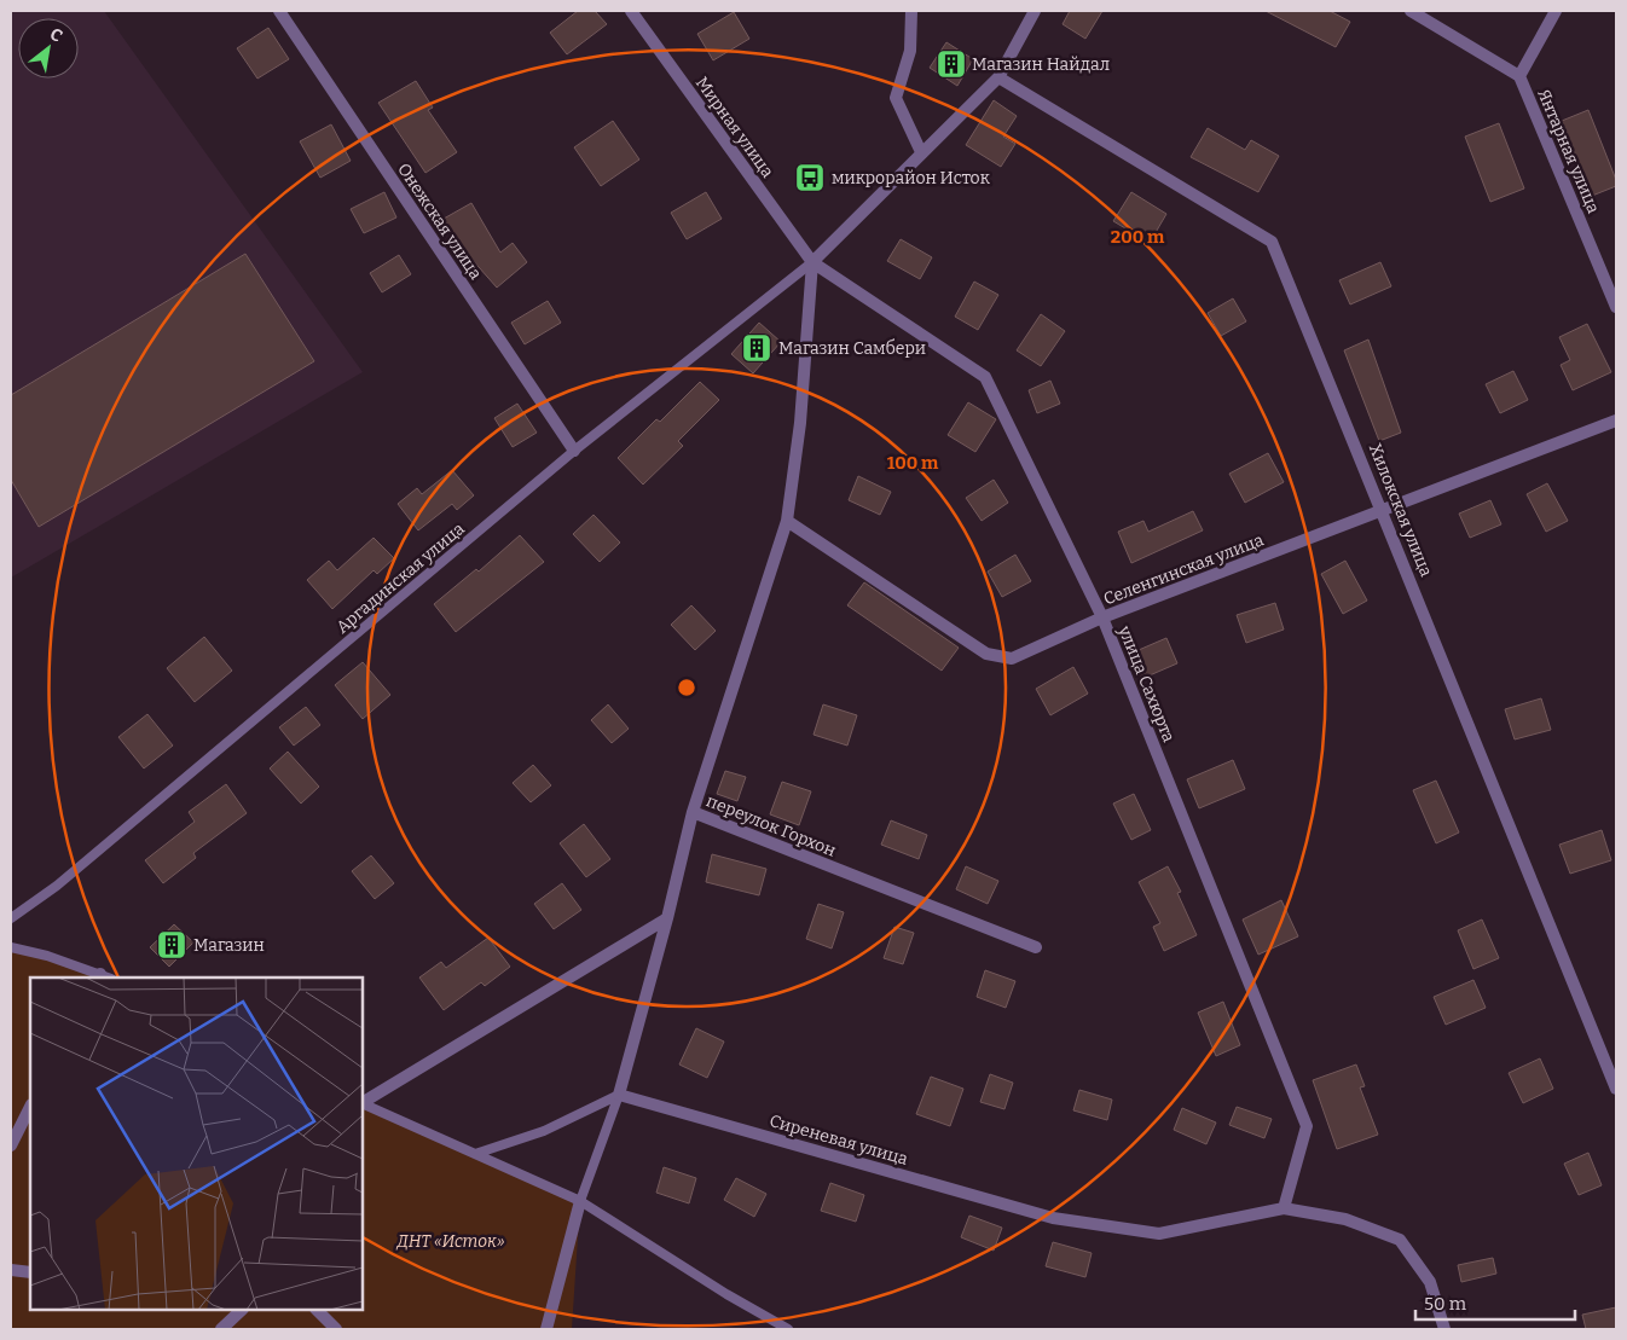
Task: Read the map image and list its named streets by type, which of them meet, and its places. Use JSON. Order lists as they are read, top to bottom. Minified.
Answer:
{"streets":{"street":["Мирная улица","Янтарная улица","Онежская улица","Хилокская улица","Селенгинская улица","улица Сахюрта","переулок Горхон","Сиреневая улица"],"lane":["Аргадинская улица"]},"crossings":[["Мирная улица","Аргадинская улица"],["Мирная улица","улица Сахюрта"],["Онежская улица","Аргадинская улица"],["Хилокская улица","Селенгинская улица"],["Селенгинская улица","улица Сахюрта"],["Аргадинская улица","улица Сахюрта"],["улица Сахюрта","Сиреневая улица"],["переулок Горхон","Сиреневая улица"]],"parks":["ДНТ «Исток»"],"places":{"building":["Магазин Найдал","Магазин Самбери","Магазин"],"bus stop":["микрорайон Исток"]},"scale_bar":"50 m","north":"top right","rings":["200 m","100 m"]}
